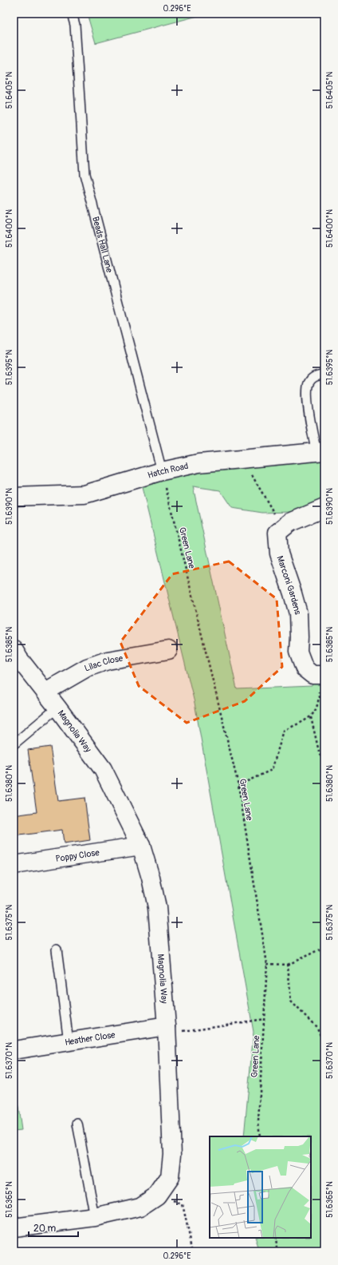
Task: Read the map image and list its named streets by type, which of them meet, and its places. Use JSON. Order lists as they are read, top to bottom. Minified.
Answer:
{"streets":{"street":["Hatch Road","Marconi Gardens","Lilac Close","Magnolia Way","Poppy Close","Heather Close"],"lane":["Beads Hall Lane"],"path":["Green Lane"]},"crossings":[["Beads Hall Lane","Hatch Road"],["Beads Hall Lane","Green Lane"],["Hatch Road","Green Lane"],["Lilac Close","Magnolia Way"],["Magnolia Way","Poppy Close"],["Magnolia Way","Heather Close"]],"scale_bar":"20 m","coordinates":["0.296°E","51.6405°N","51.6400°N","51.6395°N","51.6390°N","51.6385°N","51.6380°N","51.6375°N","51.6370°N","51.6365°N"]}
